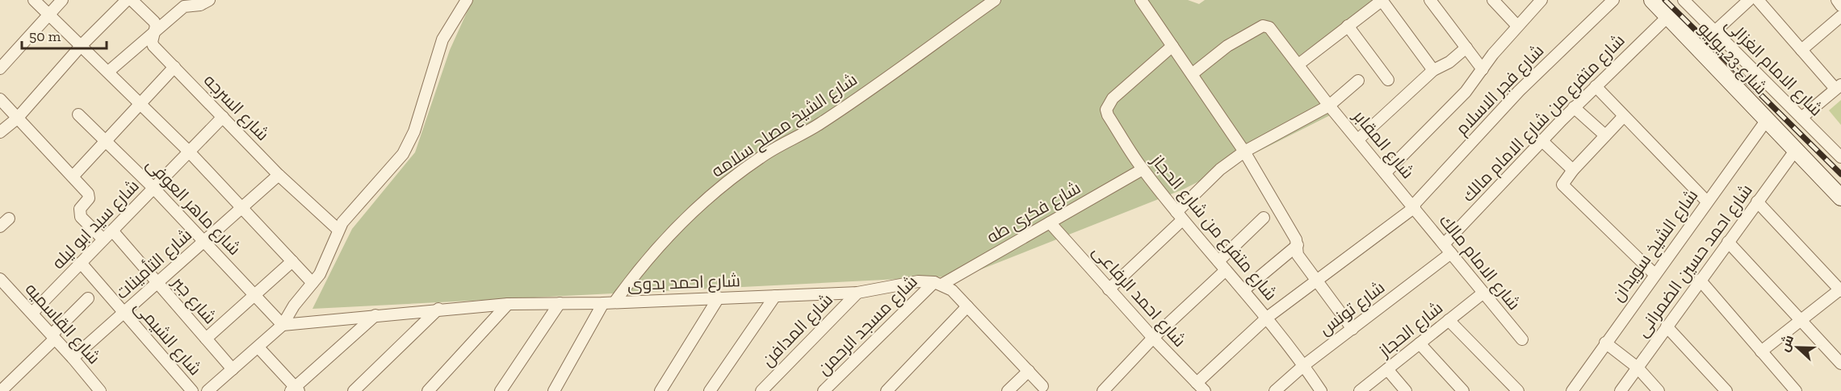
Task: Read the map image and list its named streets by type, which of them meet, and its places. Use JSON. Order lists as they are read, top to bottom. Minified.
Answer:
{"streets":{"street":["شارع 23 يوليو","شارع الامام الغزالى","شارع فجر الاسلام","شارع السرجه","شارع متفرع من شارع الامام مالك","شارع الشيخ مصلح سلامه","شارع المقابر","شارع ماهر العوفى","شارع فكرى طه","شارع سيد ابو ليله","شارع متفرع من شارع الحجاز","شارع الشيخ سويدان","شارع احمد حسين الضمرانى","شارع الامام مالك","شارع التأمينات","شارع احمد بدوى","شارع احمد الرفاعى","شارع جبر","شارع تونس","شارع القاسميه","شارع مسجد الرحمن","شارع الحجاز","شارع المدافن","شارع الشيمى"]},"crossings":[["شارع 23 يوليو","شارع متفرع من شارع الامام مالك"],["شارع 23 يوليو","شارع الشيخ سويدان"],["شارع 23 يوليو","شارع احمد حسين الضمرانى"],["شارع فجر الاسلام","شارع المقابر"],["شارع فجر الاسلام","شارع متفرع من شارع الحجاز"],["شارع فجر الاسلام","شارع الامام مالك"],["شارع فجر الاسلام","شارع احمد الرفاعى"],["شارع السرجه","شارع سيد ابو ليله"],["شارع السرجه","شارع التأمينات"],["شارع متفرع من شارع الامام مالك","شارع الامام مالك"],["شارع الشيخ مصلح سلامه","شارع احمد بدوى"],["شارع المقابر","شارع متفرع من شارع الحجاز"],["شارع المقابر","شارع الامام مالك"],["شارع المقابر","شارع احمد الرفاعى"],["شارع ماهر العوفى","شارع سيد ابو ليله"],["شارع ماهر العوفى","شارع التأمينات"],["شارع ماهر العوفى","شارع احمد بدوى"],["شارع فكرى طه","شارع متفرع من شارع الحجاز"],["شارع فكرى طه","شارع احمد بدوى"],["شارع فكرى طه","شارع احمد الرفاعى"],["شارع فكرى طه","شارع مسجد الرحمن"],["شارع سيد ابو ليله","شارع جبر"],["شارع سيد ابو ليله","شارع القاسميه"],["شارع سيد ابو ليله","شارع الشيمى"],["شارع متفرع من شارع الحجاز","شارع تونس"],["شارع الامام مالك","شارع تونس"],["شارع الامام مالك","شارع الحجاز"],["شارع التأمينات","شارع جبر"],["شارع التأمينات","شارع القاسميه"],["شارع التأمينات","شارع الشيمى"],["شارع احمد بدوى","شارع مسجد الرحمن"],["شارع احمد بدوى","شارع المدافن"]],"scale_bar":"50 m","north":"left"}
